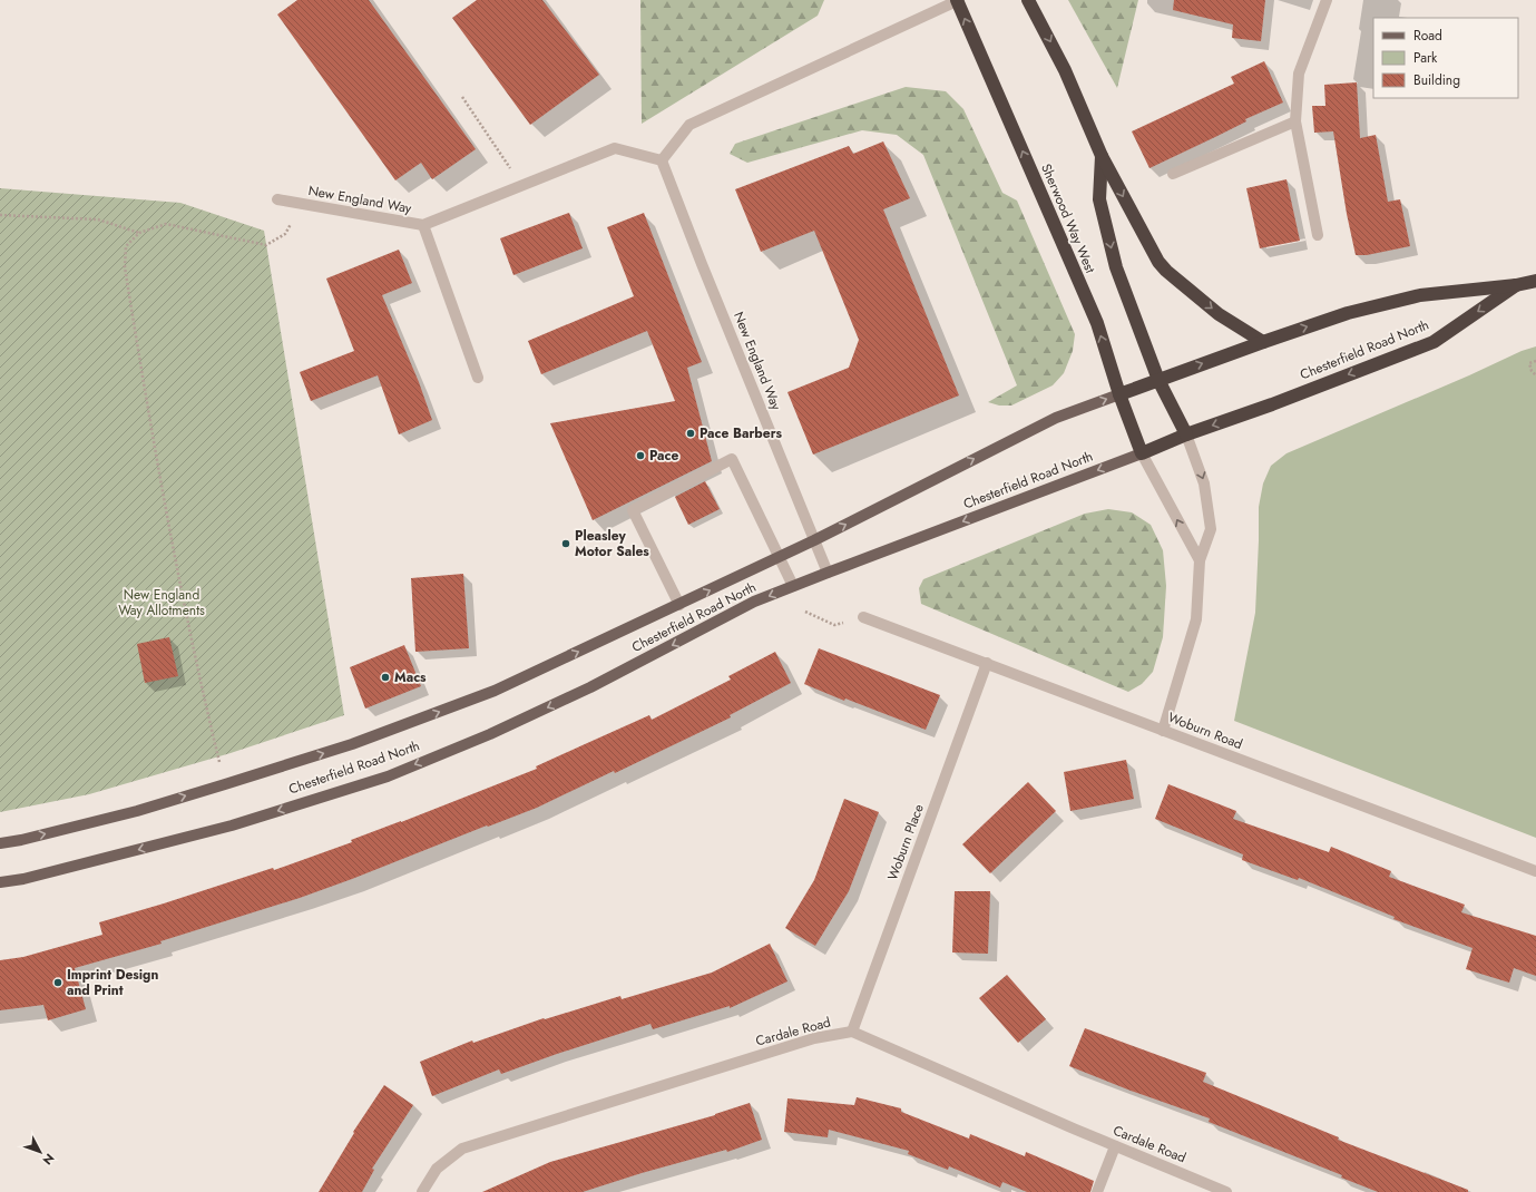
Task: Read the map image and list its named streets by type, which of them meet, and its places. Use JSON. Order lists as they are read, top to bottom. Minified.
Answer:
{"streets":{"highway":["Sherwood Way West","Chesterfield Road North"],"street":["New England Way","Woburn Road","Woburn Place","Cardale Road"]},"crossings":[["New England Way","Chesterfield Road North"],["Sherwood Way West","Chesterfield Road North"],["Woburn Road","Woburn Place"],["Woburn Place","Cardale Road"]],"parks":["New England Way Allotments"],"places":["Pace Barbers","Pace","Pleasley Motor Sales","Macs","Imprint Design and Print"],"legend":["Road","Park","Building"],"north":"bottom right"}
